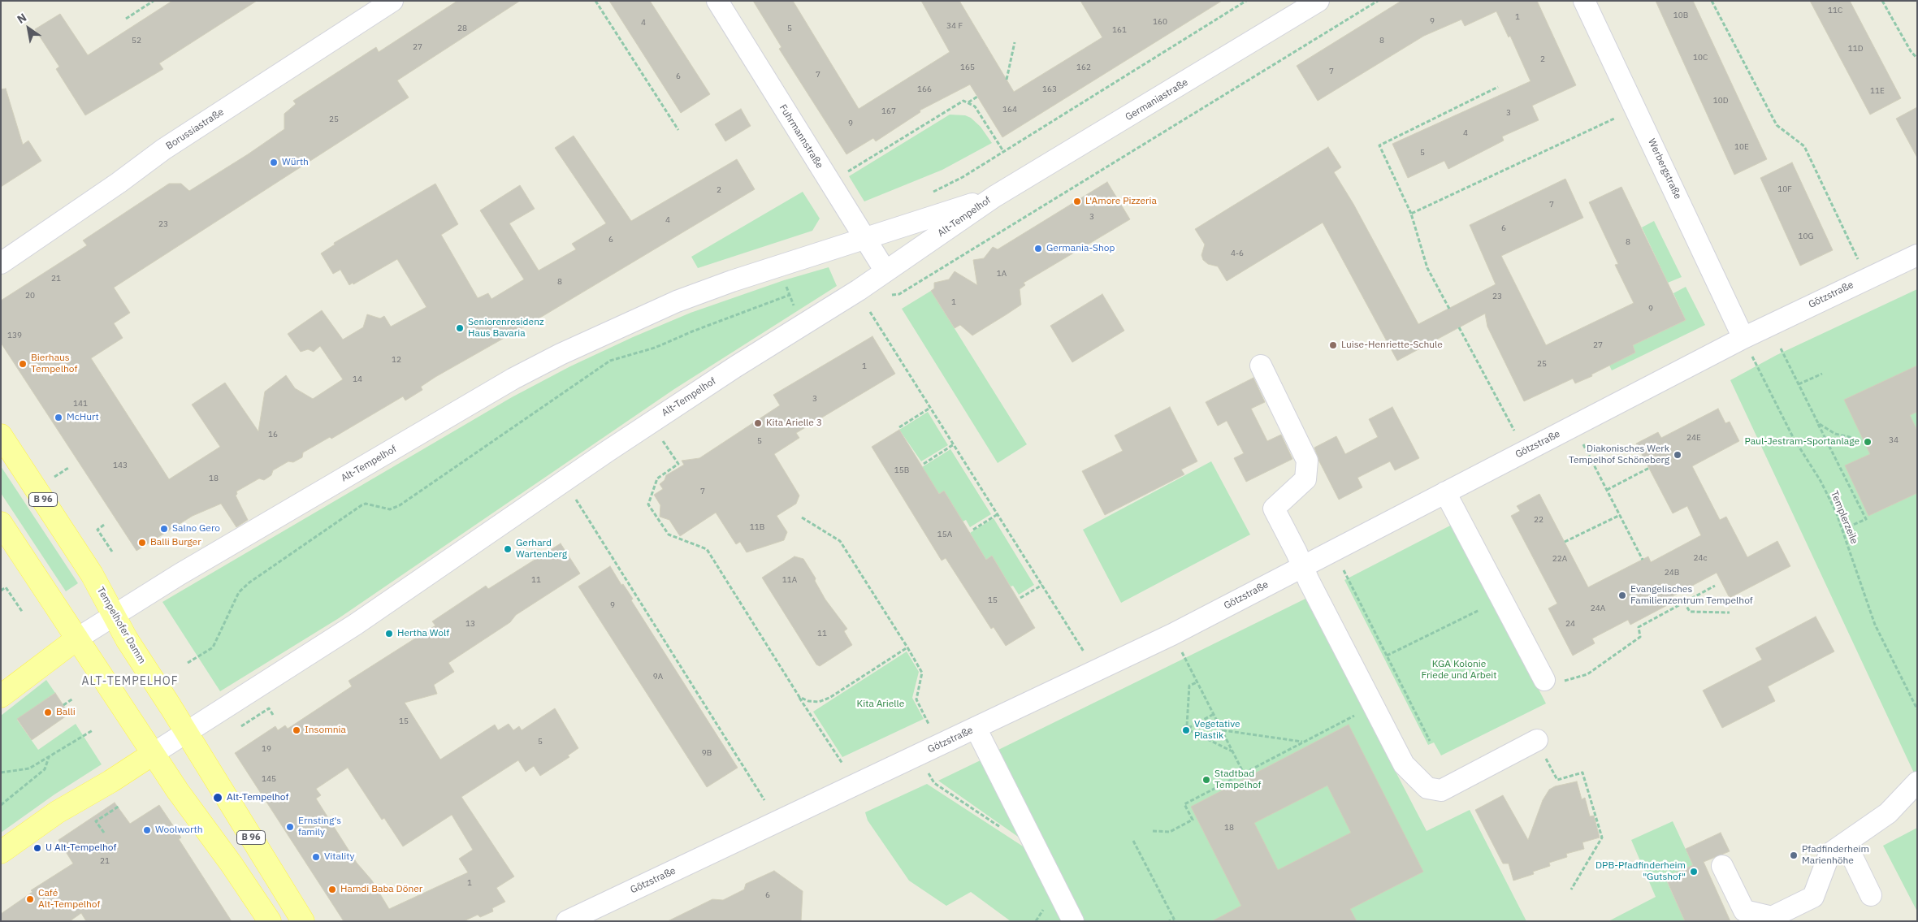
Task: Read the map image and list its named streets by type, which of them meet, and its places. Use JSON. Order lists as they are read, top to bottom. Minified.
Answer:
{"streets":{"main road":["Alt-Tempelhof","B 96","Tempelhofer Damm"],"street":["Germaniastraße","Borussiastraße","Fuhrmannstraße","Werbergstraße","Götzstraße"],"path":["Templerzeile"]},"crossings":[["Germaniastraße","Alt-Tempelhof"],["Fuhrmannstraße","Alt-Tempelhof"],["Werbergstraße","Götzstraße"],["Werbergstraße","Templerzeile"],["Alt-Tempelhof","Tempelhofer Damm"],["Götzstraße","Templerzeile"]],"districts":["ALT-TEMPELHOF"],"parks":["KGA Kolonie Friede und Arbeit","Kita Arielle"],"places":["Würth","L'Amore Pizzeria","Germania-Shop","Seniorenresidenz Haus Bavaria","Luise-Henriette-Schule","Bierhaus Tempelhof","McHurt","Kita Arielle 3","Paul-Jestram-Sportanlage","Diakonisches Werk Tempelhof Schöneberg","Salno Gero","Balli Burger","Gerhard Wartenberg","Evangelisches Familienzentrum Tempelhof","Hertha Wolf","Balli","Insomnia","Vegetative Plastik","Stadtbad Tempelhof","Alt-Tempelhof","Ernsting's family","Woolworth","U Alt-Tempelhof","Pfadfinderheim Marienhöhe","Vitality","DPB-Pfadfinderheim \"Gutshof\"","Hamdi Baba Döner","Café Alt-Tempelhof"],"house_numbers":["11C","10B","1","9","160","4","34 F","28","5","161","52","8","27","11D","10C","2","165","162","7","7","6","166","163","11E","10D","164","167","3","25","9","4","10E","5","10F","2","7","3","4","23","6","10G","6","8","4-6","1A","21","8","20","23","1","9","139","27","12","25","1","14","3","141","16","24E","34","5","143","15B","18","7","22","11B","15A","24c","22A","24B","11","11A","15","9","24A","13","24","11","9A","15","5","19","9B","145","18","21","1","6"],"north":"top left"}
